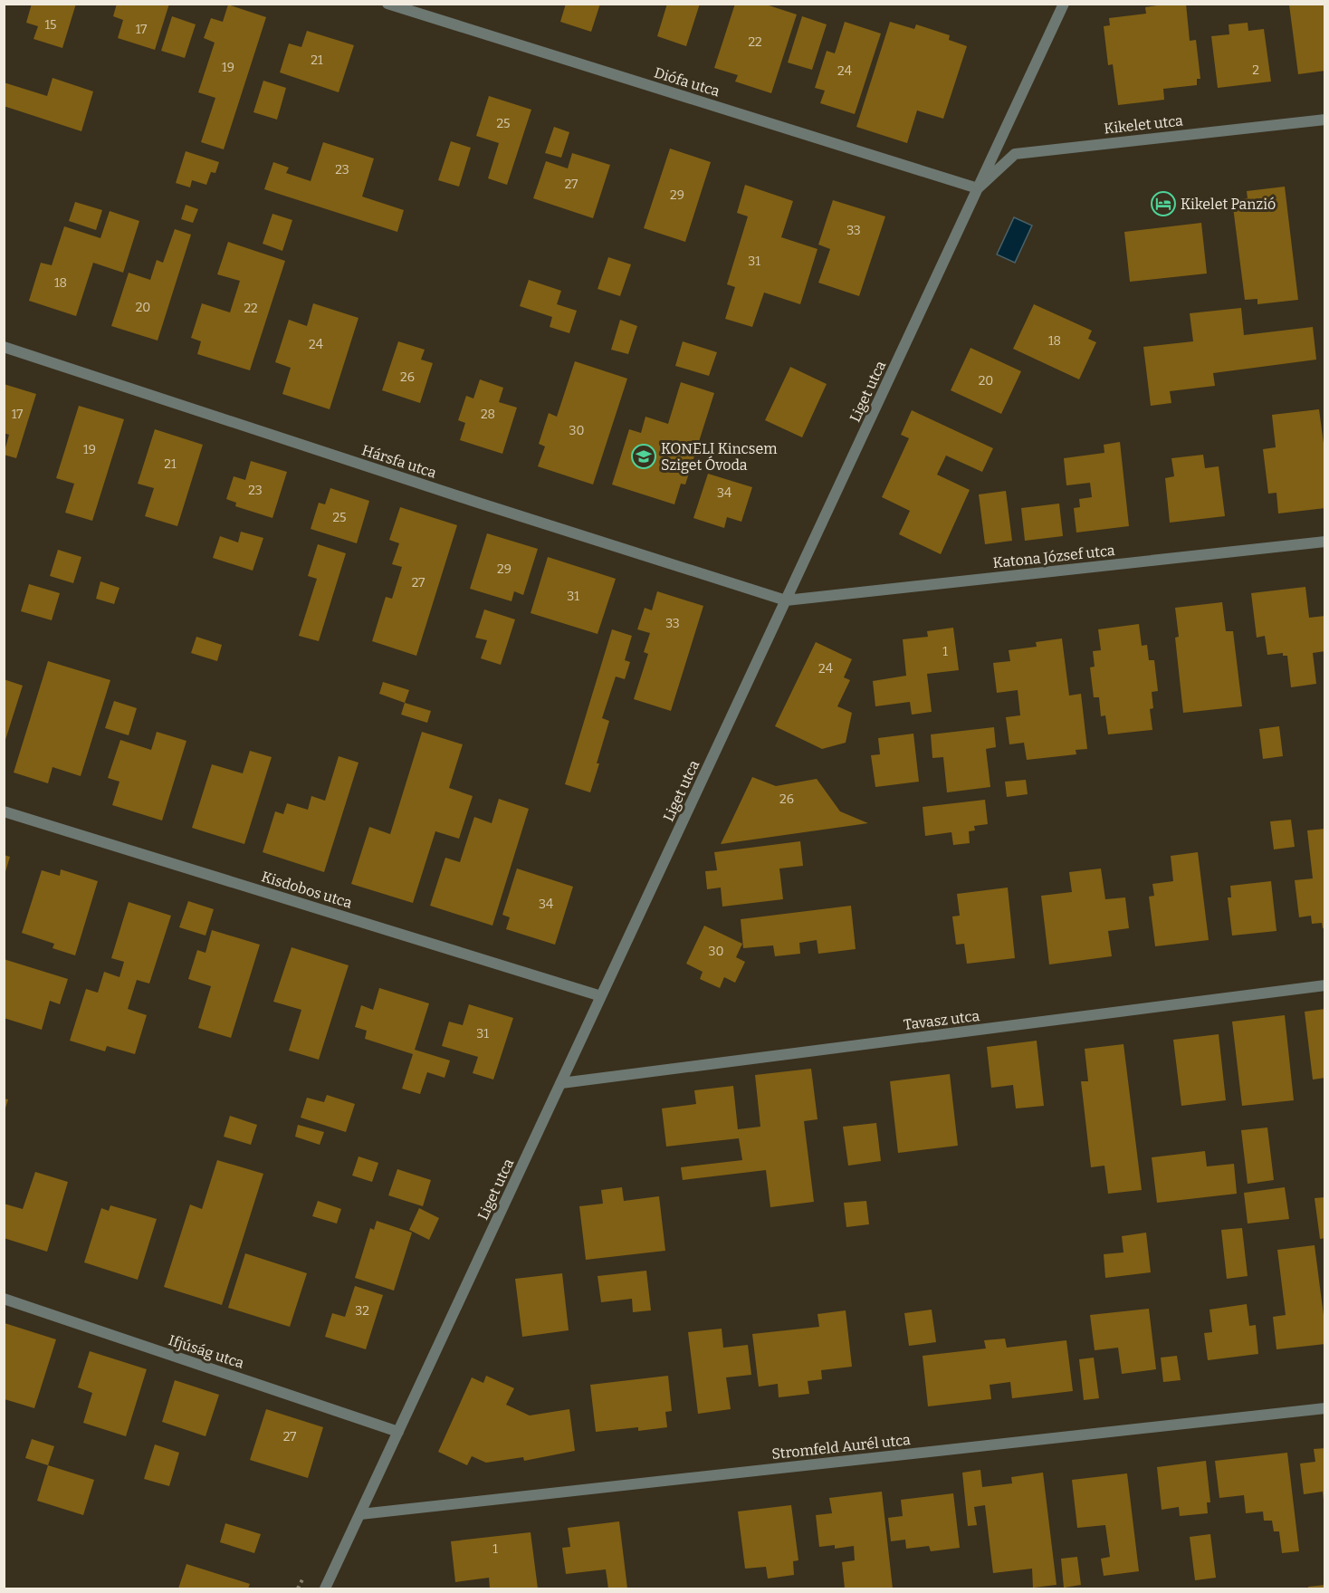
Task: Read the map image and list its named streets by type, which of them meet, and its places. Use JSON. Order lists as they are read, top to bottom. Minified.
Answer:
{"streets":{"street":["Diófa utca","Kikelet utca","Liget utca","Hársfa utca","Katona József utca","Kisdobos utca","Tavasz utca","Ifjúság utca","Stromfeld Aurél utca"]},"crossings":[["Diófa utca","Kikelet utca"],["Diófa utca","Liget utca"],["Kikelet utca","Liget utca"],["Liget utca","Hársfa utca"],["Liget utca","Katona József utca"],["Liget utca","Kisdobos utca"],["Liget utca","Tavasz utca"],["Liget utca","Ifjúság utca"],["Liget utca","Stromfeld Aurél utca"],["Hársfa utca","Katona József utca"]],"places":{"hotel":["Kikelet Panzió"],"school or university":["KONELI Kincsem Sziget Óvoda"]},"house_numbers":["15","17","22","21","19","2","24","25","23","27","29","33","31","18","20","22","18","24","26","20","17","28","30","19","21","23","34","25","29","27","31","33","1","24","26","34","30","31","32","27","1"]}
